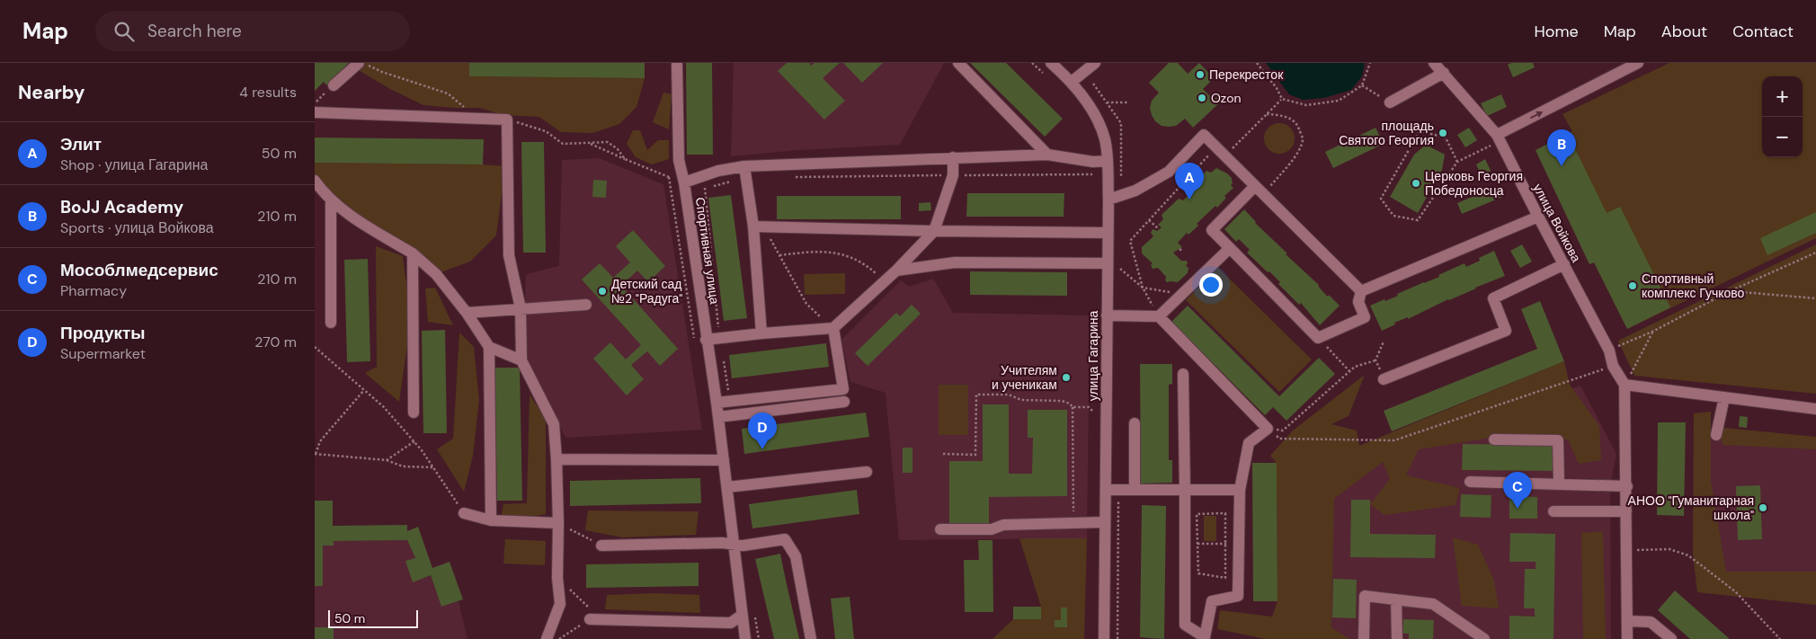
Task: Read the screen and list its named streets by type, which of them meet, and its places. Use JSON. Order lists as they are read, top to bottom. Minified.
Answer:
{"streets":{"street":["улица Войкова","Спортивная улица","улица Гагарина"]},"crossings":[["Спортивная улица","улица Гагарина"]],"places":["Перекресток","Ozon","площадь Святого Георгия","Церковь Георгия Победоносца","Спортивный комплекс Гучково","Детский сад №2 \"Радуга\"","Учителям и ученикам","АНОО \"Гуманитарная школа\""],"scale_bar":"50 m","page":{"header":"Map","search":"Search here","nav":["Home","Map","About","Contact"],"heading":["Nearby","4 results"],"map_buttons":["+","−"],"list":[{"mark":"A","name":"Элит","note":"Shop · улица Гагарина","value":"50 m"},{"mark":"B","name":"BoJJ Academy","note":"Sports · улица Войкова","value":"210 m"},{"mark":"C","name":"Мособлмедсервис","note":"Pharmacy","value":"210 m"},{"mark":"D","name":"Продукты","note":"Supermarket","value":"270 m"}],"pins":["B","A","D","C"],"scale":"50 m"}}
